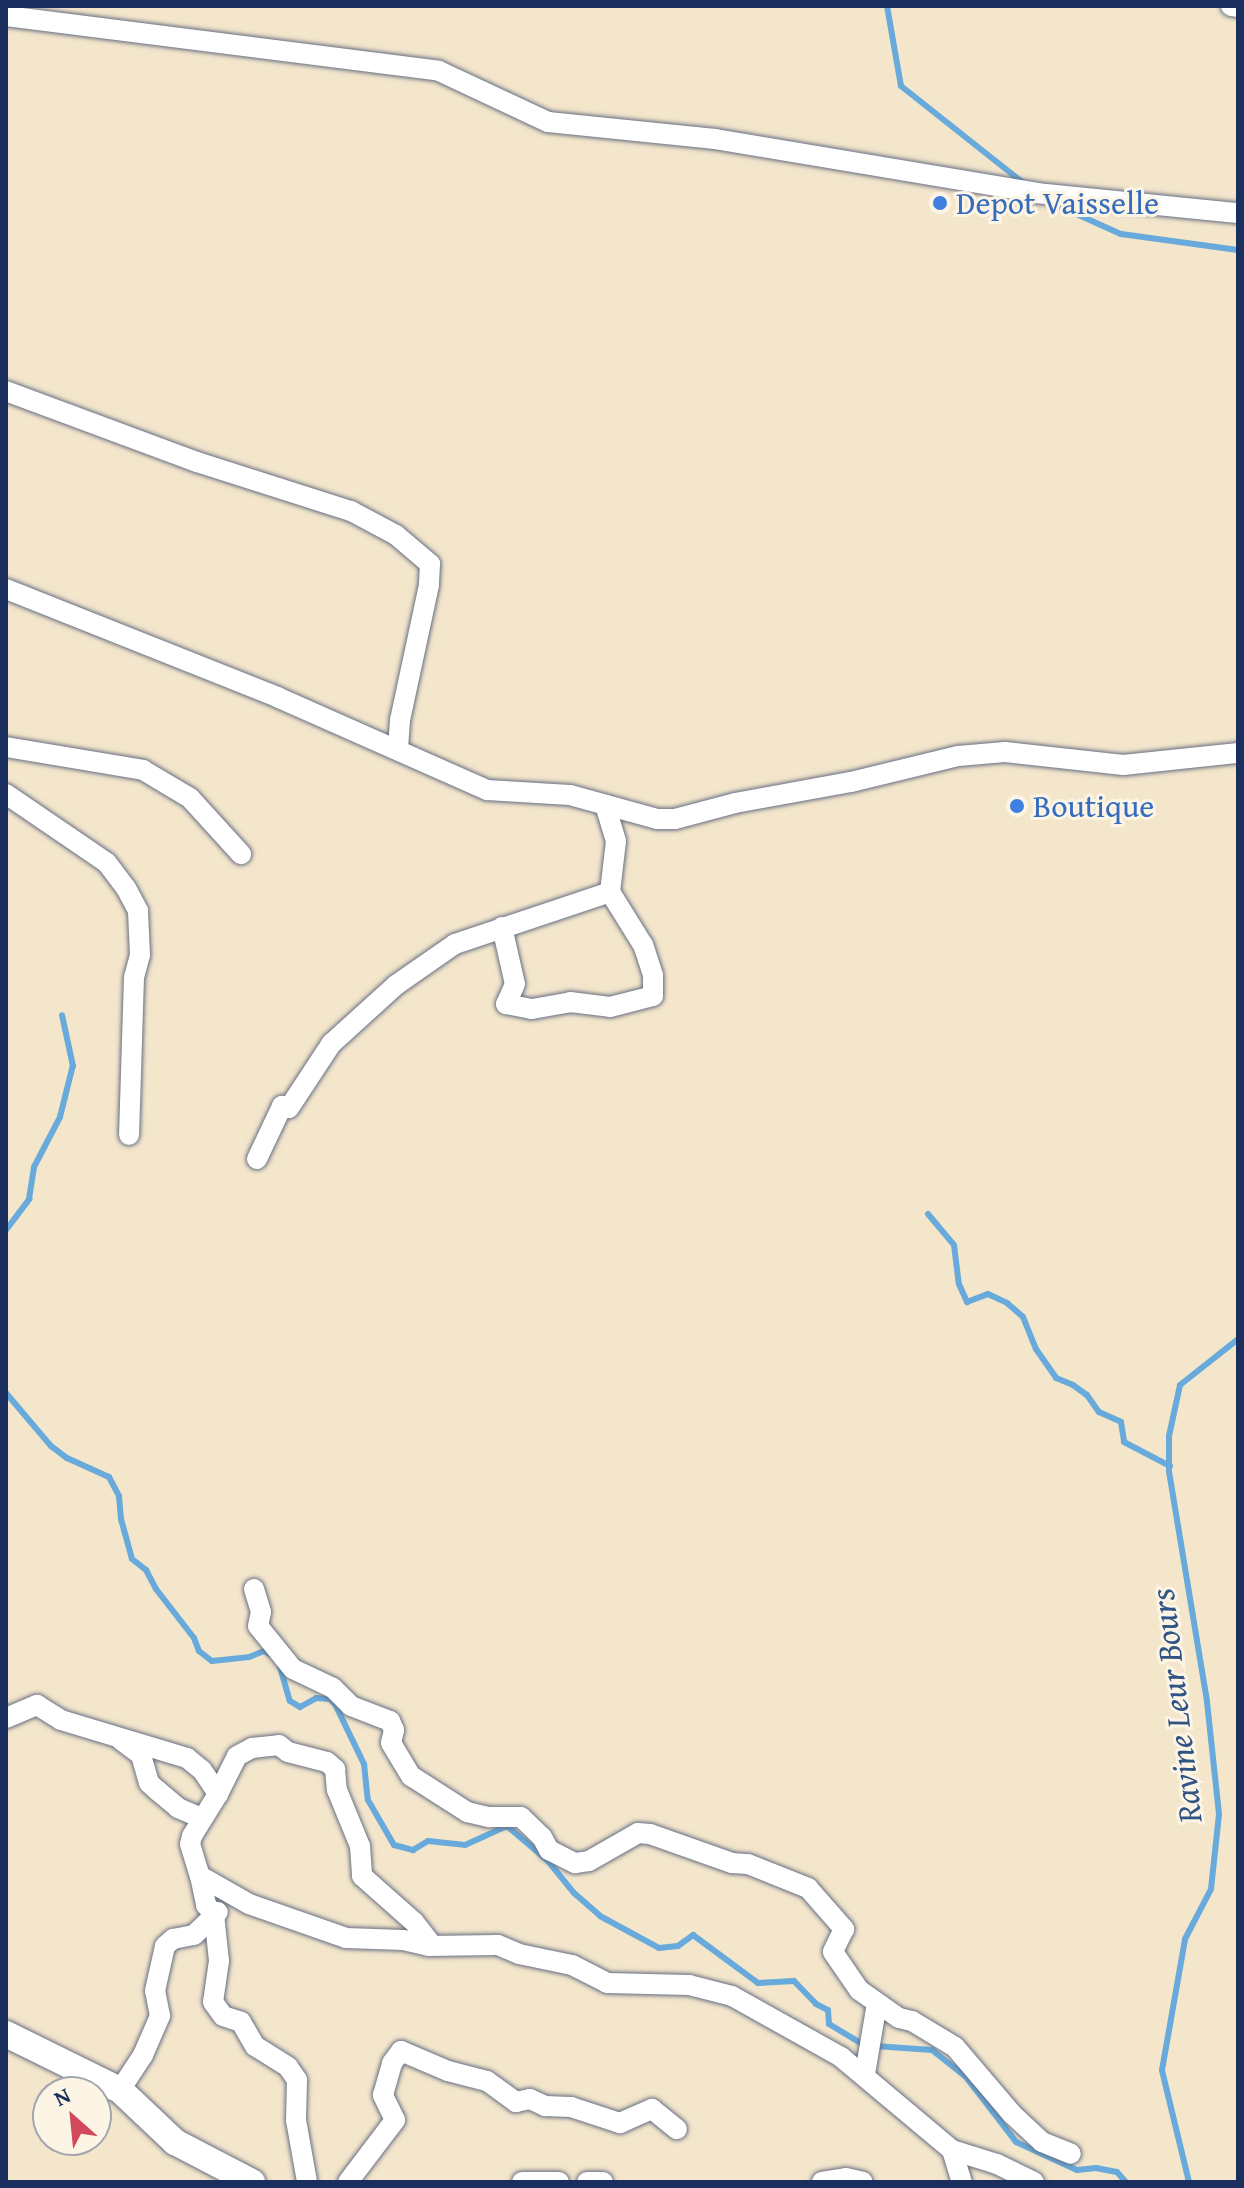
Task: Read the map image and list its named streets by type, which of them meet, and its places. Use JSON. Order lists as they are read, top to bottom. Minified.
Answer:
{"water":["Ravine Leur Bours"],"places":["Depot Vaisselle","Boutique"],"north":"top left"}
